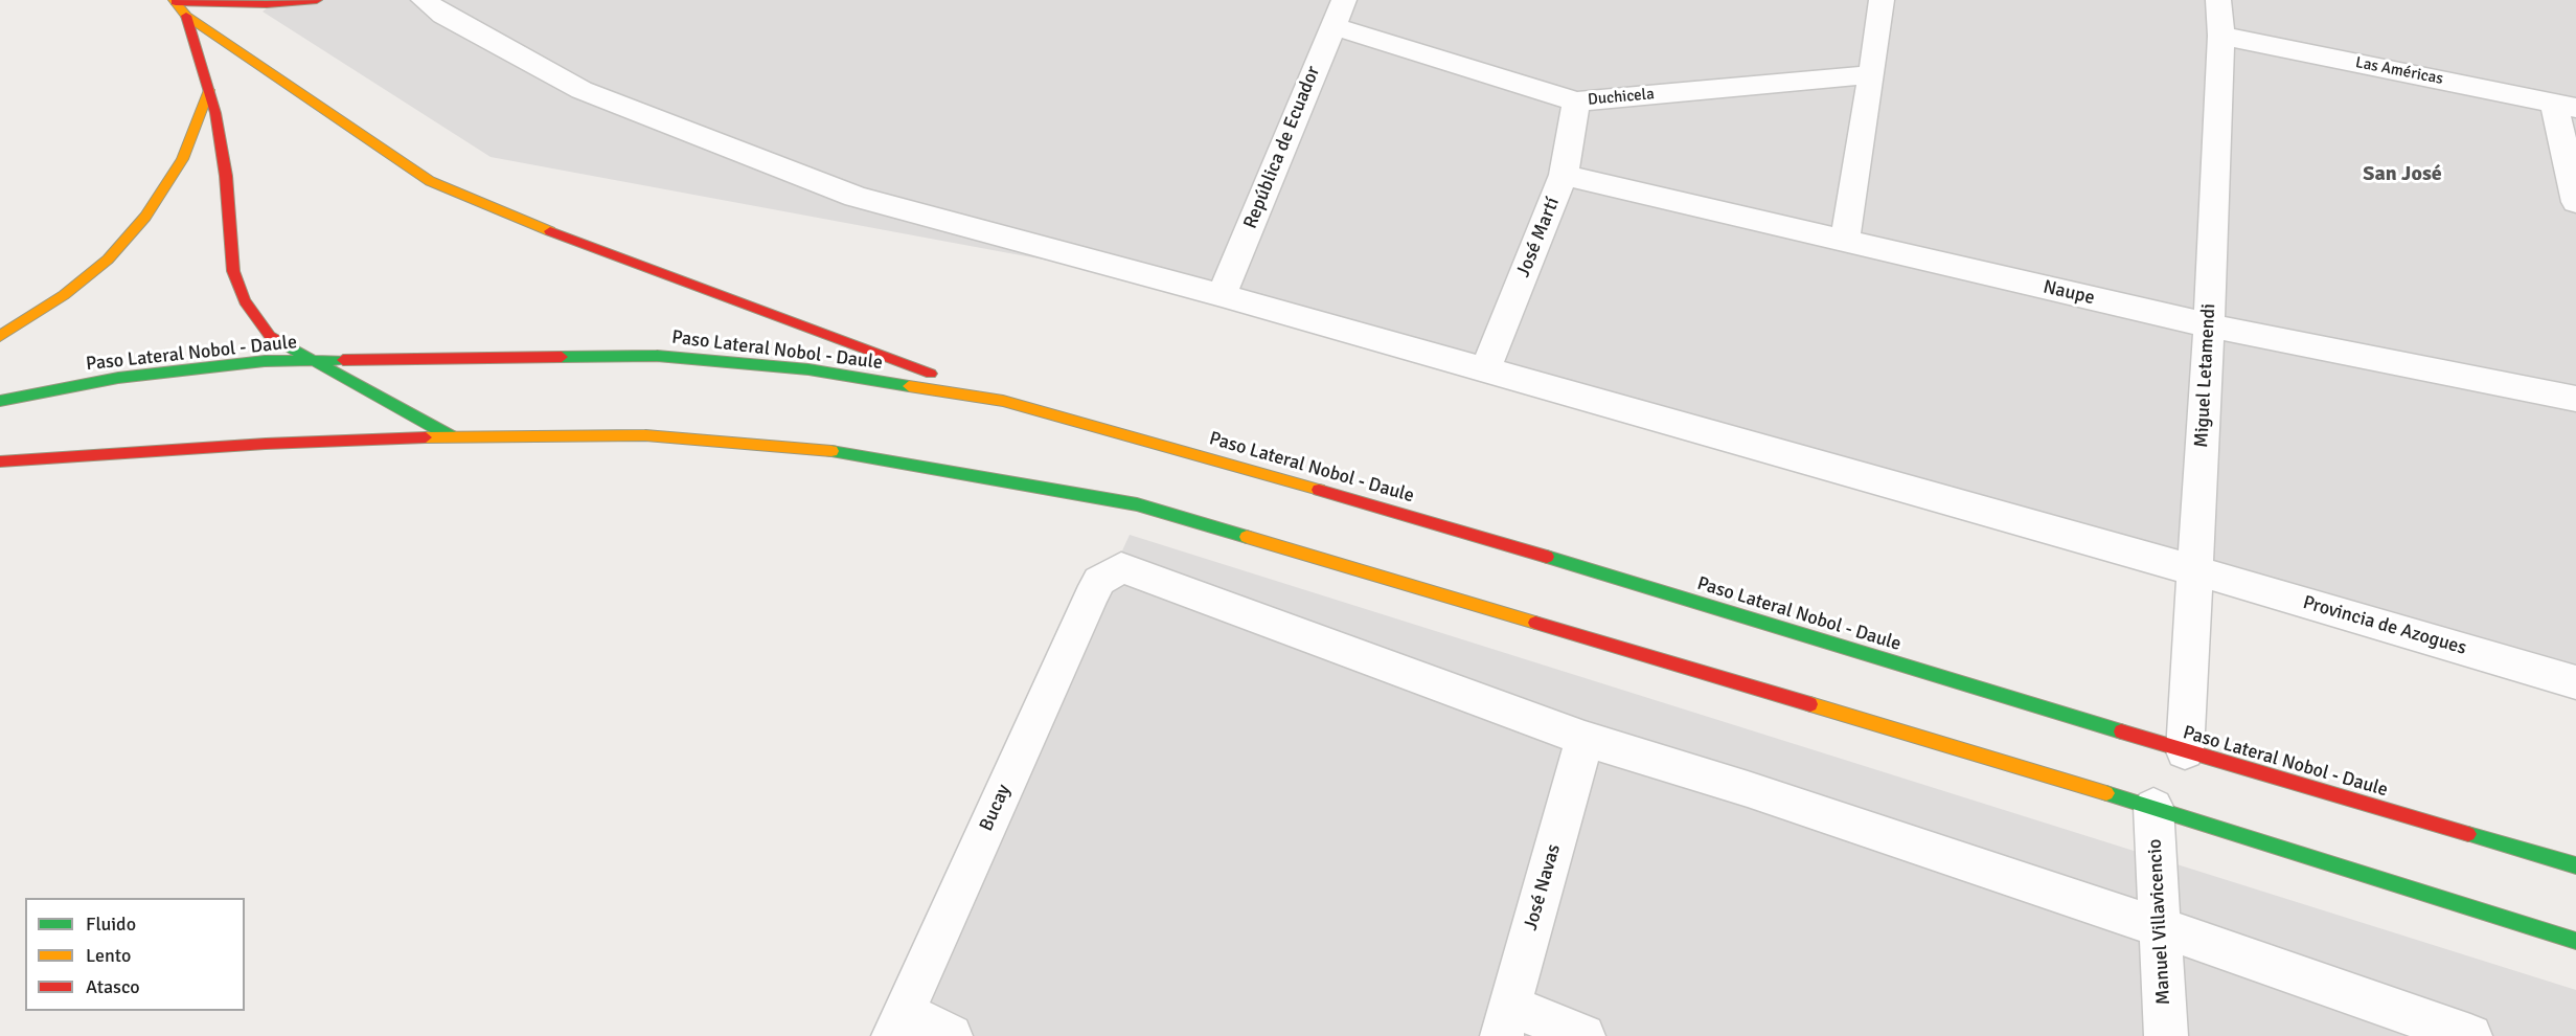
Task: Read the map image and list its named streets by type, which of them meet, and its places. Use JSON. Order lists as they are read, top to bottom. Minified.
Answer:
{"streets":{"main road":["Paso Lateral Nobol - Daule"],"street":["Las Américas","Duchicela","República de Ecuador","José Martí","Naupe","Miguel Letamendi","Provincia de Azogues","Bucay","José Navas","Manuel Villavicencio"]},"crossings":[["Las Américas","Miguel Letamendi"],["Duchicela","República de Ecuador"],["Duchicela","José Martí"],["República de Ecuador","Provincia de Azogues"],["José Martí","Naupe"],["José Martí","Provincia de Azogues"],["Naupe","Miguel Letamendi"],["Paso Lateral Nobol - Daule","Miguel Letamendi"],["Miguel Letamendi","Provincia de Azogues"],["Bucay","José Navas"]],"districts":["San José"],"legend":["Fluido","Lento","Atasco"]}
